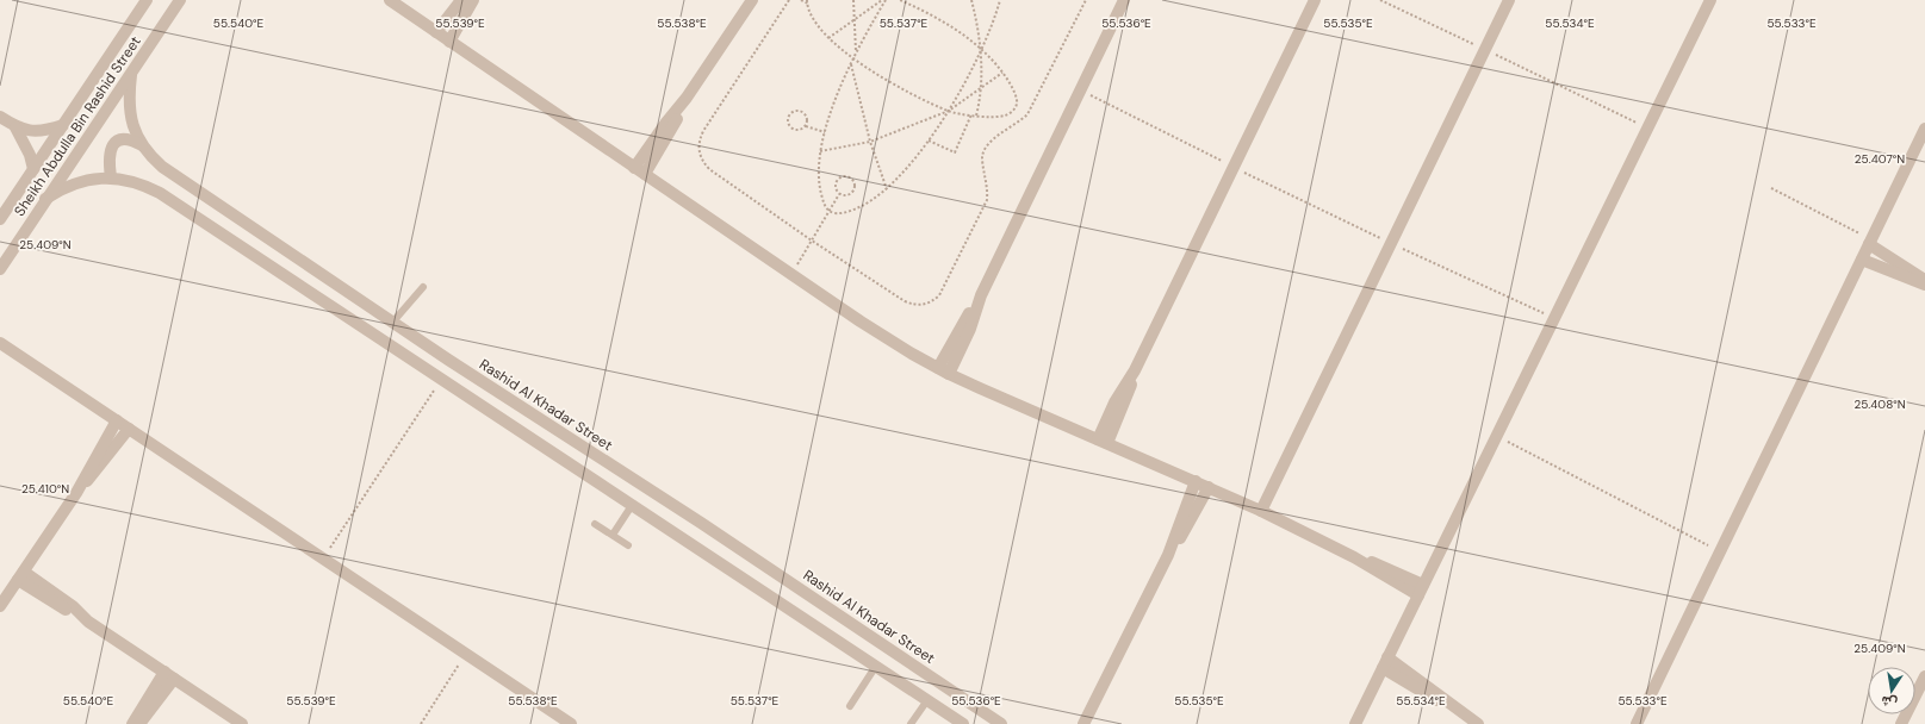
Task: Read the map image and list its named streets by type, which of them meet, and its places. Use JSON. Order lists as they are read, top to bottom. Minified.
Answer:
{"streets":{"street":["Sheikh Abdulla Bin Rashid Street","Rashid Al Khadar Street"]},"crossings":[["Sheikh Abdulla Bin Rashid Street","Rashid Al Khadar Street"]],"north":"bottom","coordinates":["55.540°E","55.539°E","55.538°E","55.537°E","55.536°E","55.535°E","55.534°E","55.533°E","25.407°N","25.409°N","25.408°N","25.410°N"]}
